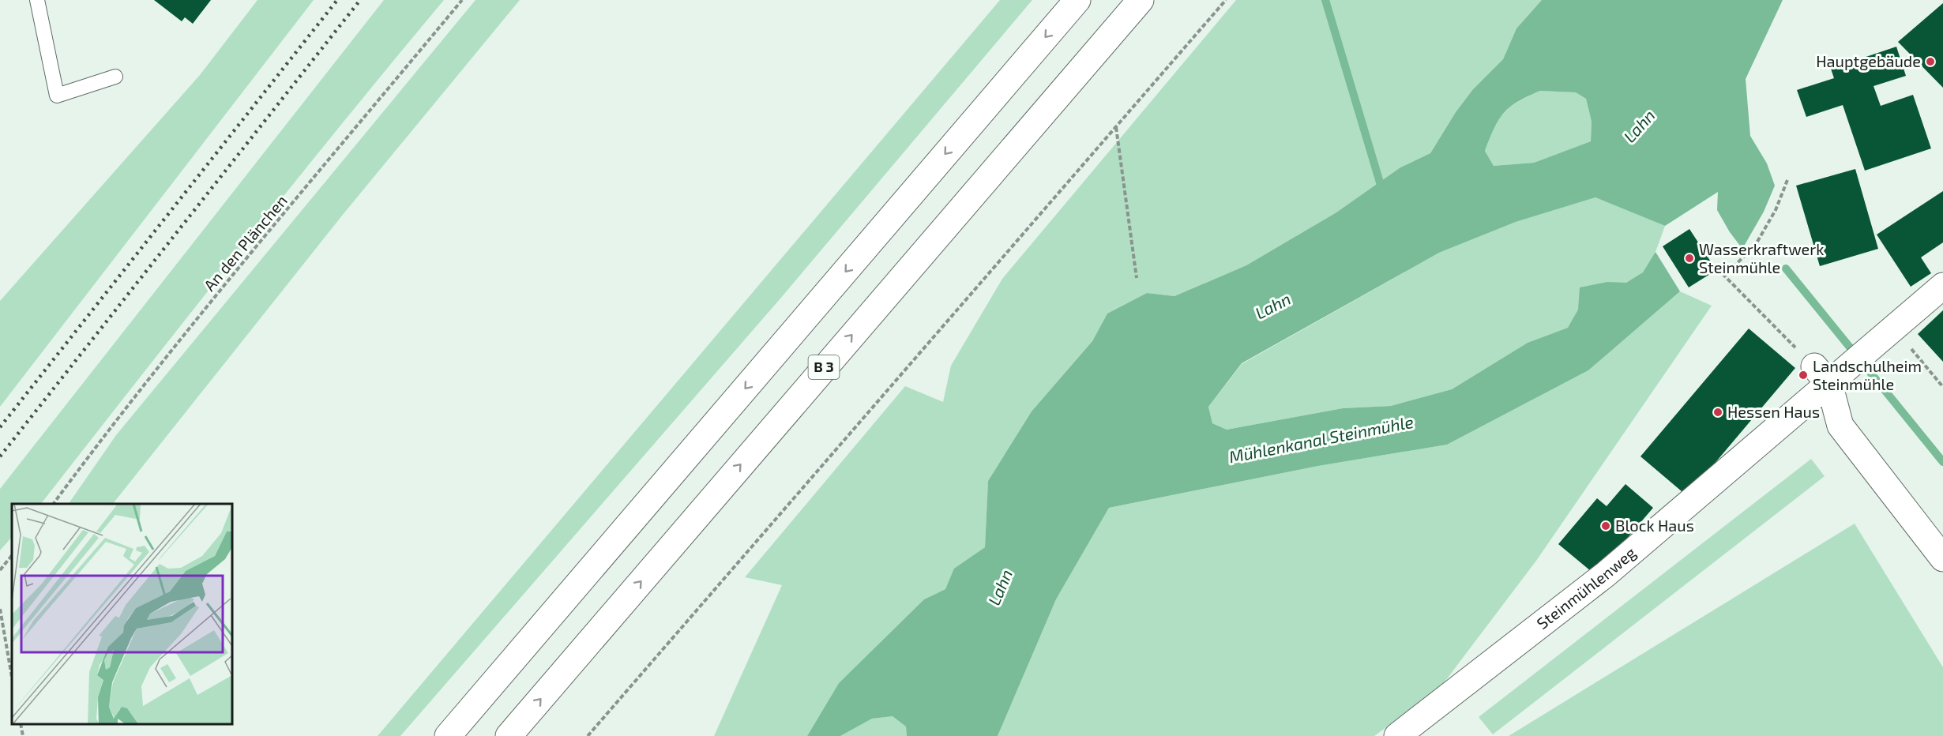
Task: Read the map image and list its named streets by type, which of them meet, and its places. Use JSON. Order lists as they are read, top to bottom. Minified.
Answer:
{"streets":{"main road":["B 3","Steinmühlenweg"],"path":["An den Plänchen"]},"water":["Lahn","Mühlenkanal Steinmühle"],"places":["Hauptgebäude","Wasserkraftwerk Steinmühle","Landschulheim Steinmühle","Hessen Haus","Block Haus"]}
